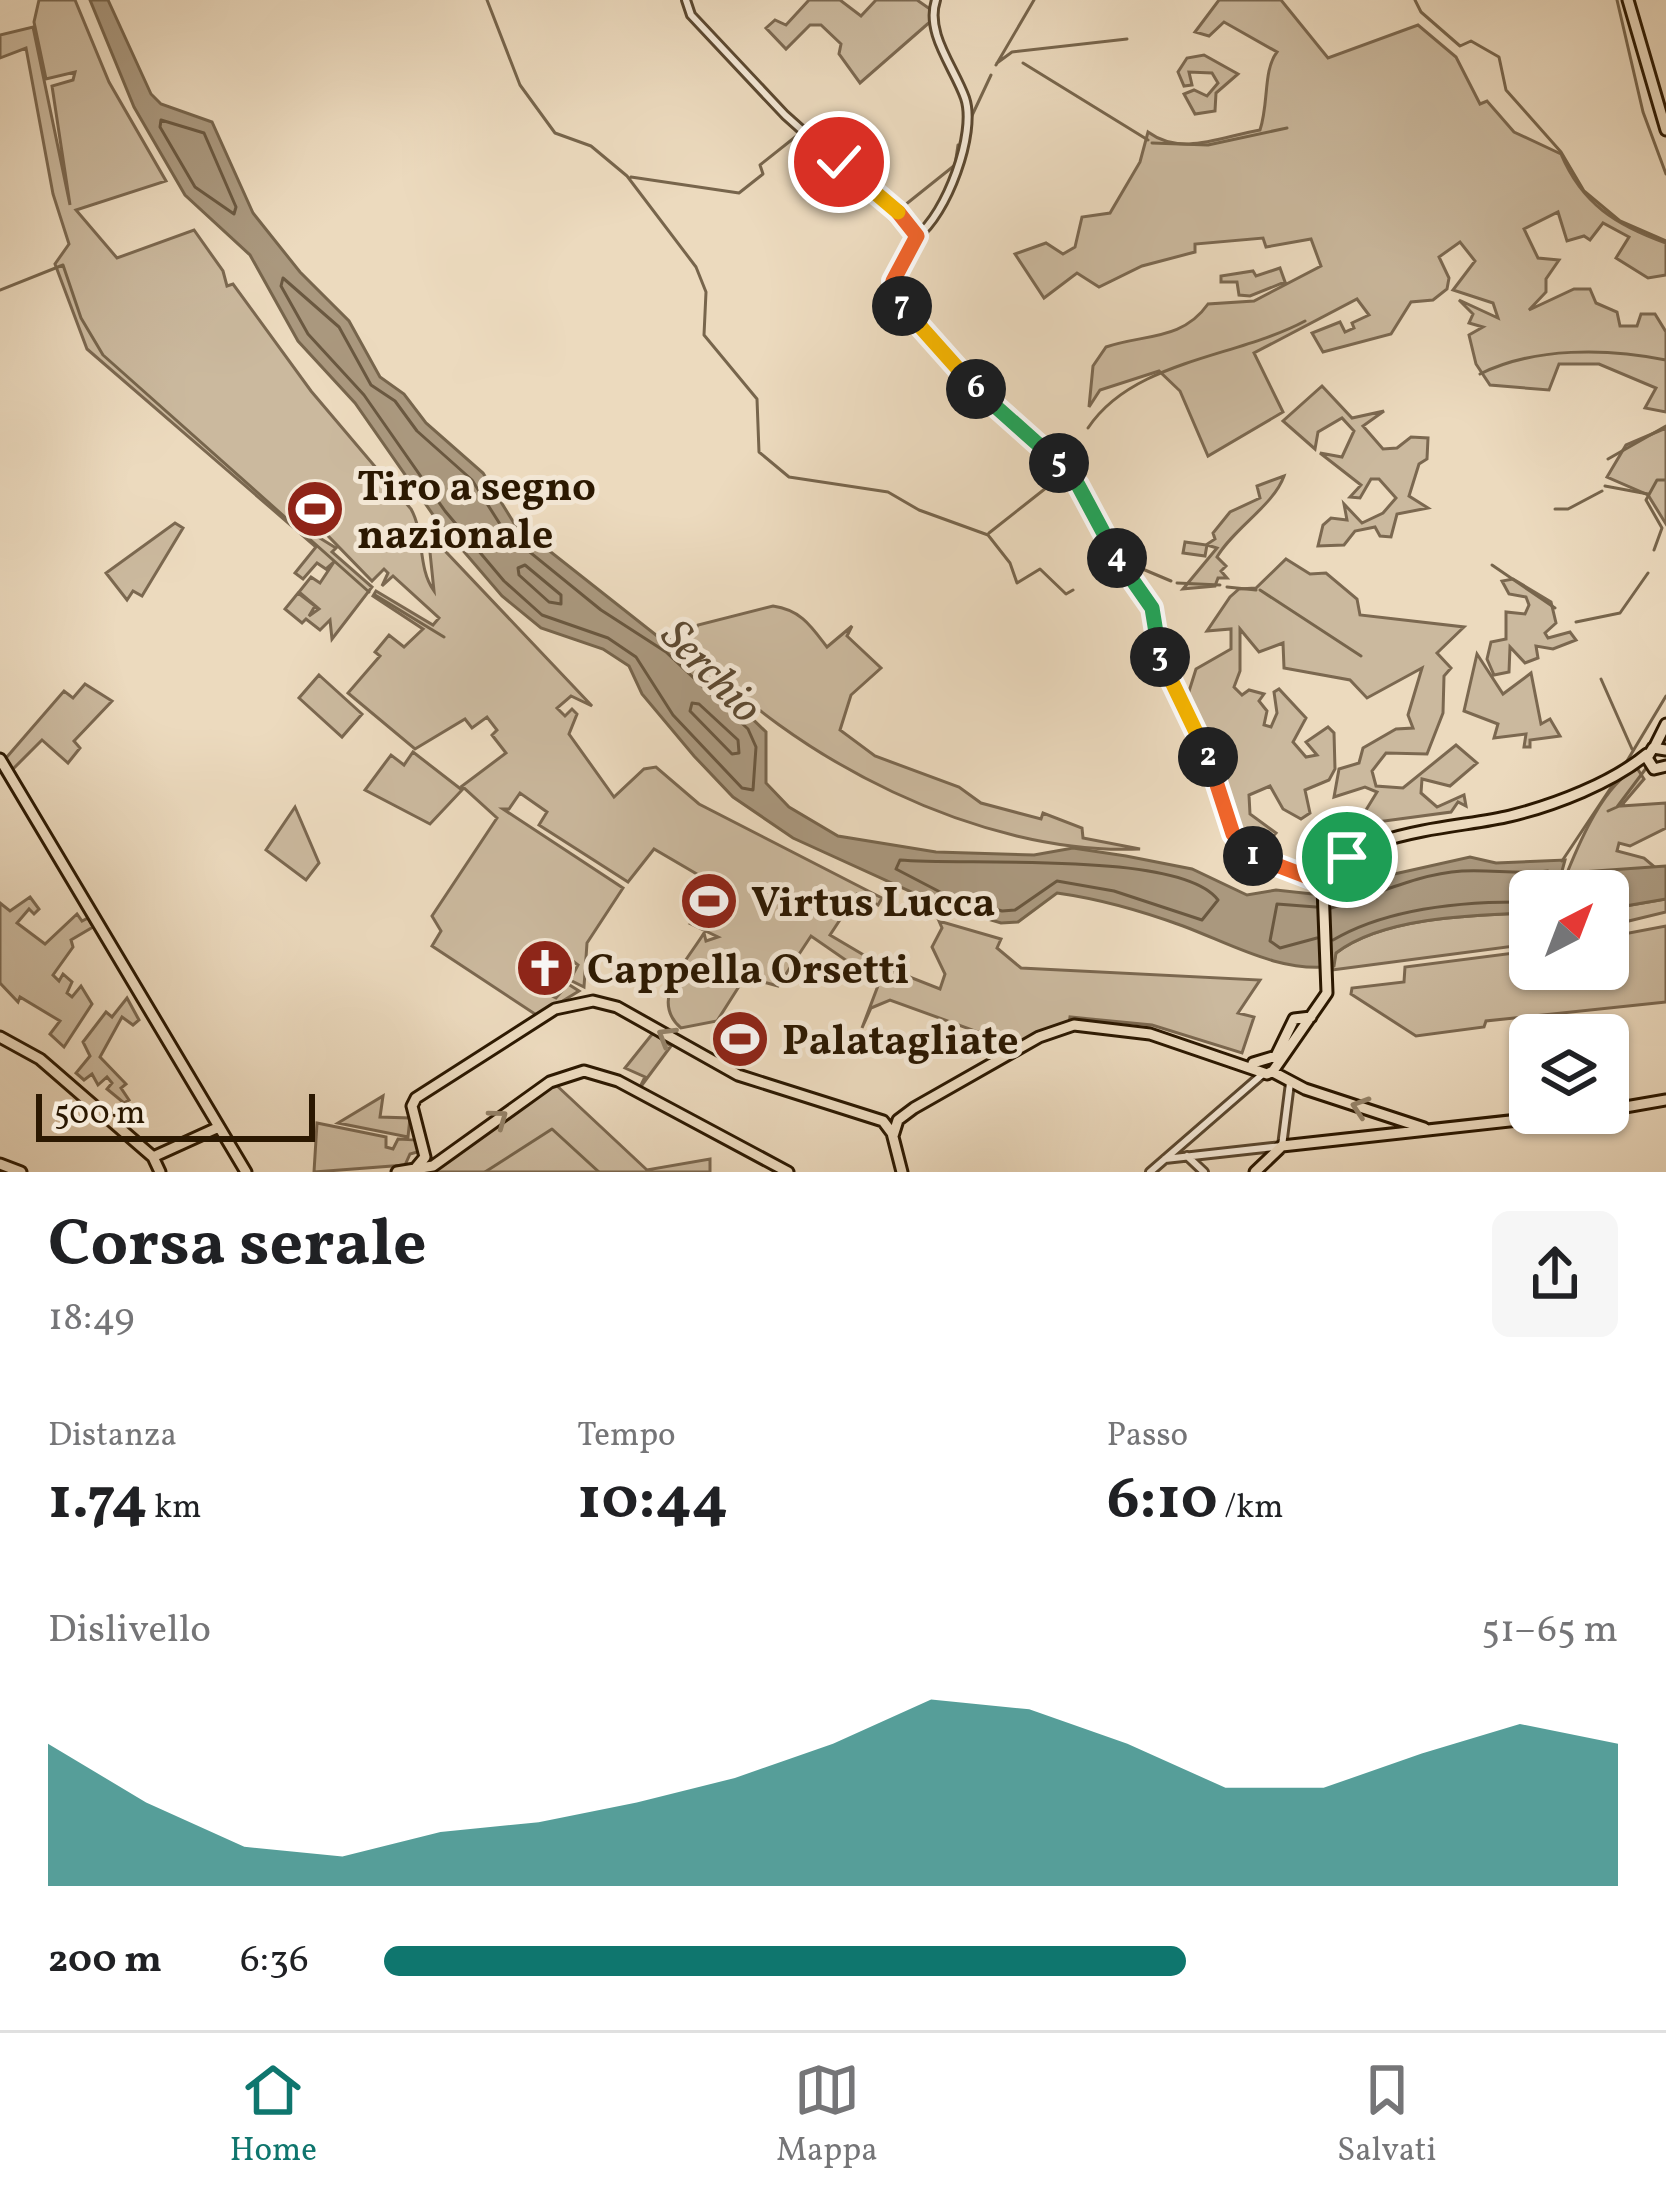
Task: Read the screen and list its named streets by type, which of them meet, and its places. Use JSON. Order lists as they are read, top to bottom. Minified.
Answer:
{"water":["Serchio"],"places":{"sports":["Tiro a segno nazionale","Virtus Lucca","Palatagliate"],"church":["Cappella Orsetti"]},"scale_bar":"500 m","north":"top right","page":{"pins":["7","6","5","4","3","2","1"],"scale":"500 m","heading":["Corsa serale","18:49"],"stats":[["Distanza","1.74 km"],["Tempo","10:44"],["Passo","6:10 /km"]],"chart":["Dislivello","51–65 m"],"list":[{"name":"200 m","note":"6:36"}],"tabs":["Home","Mappa","Salvati"]}}
